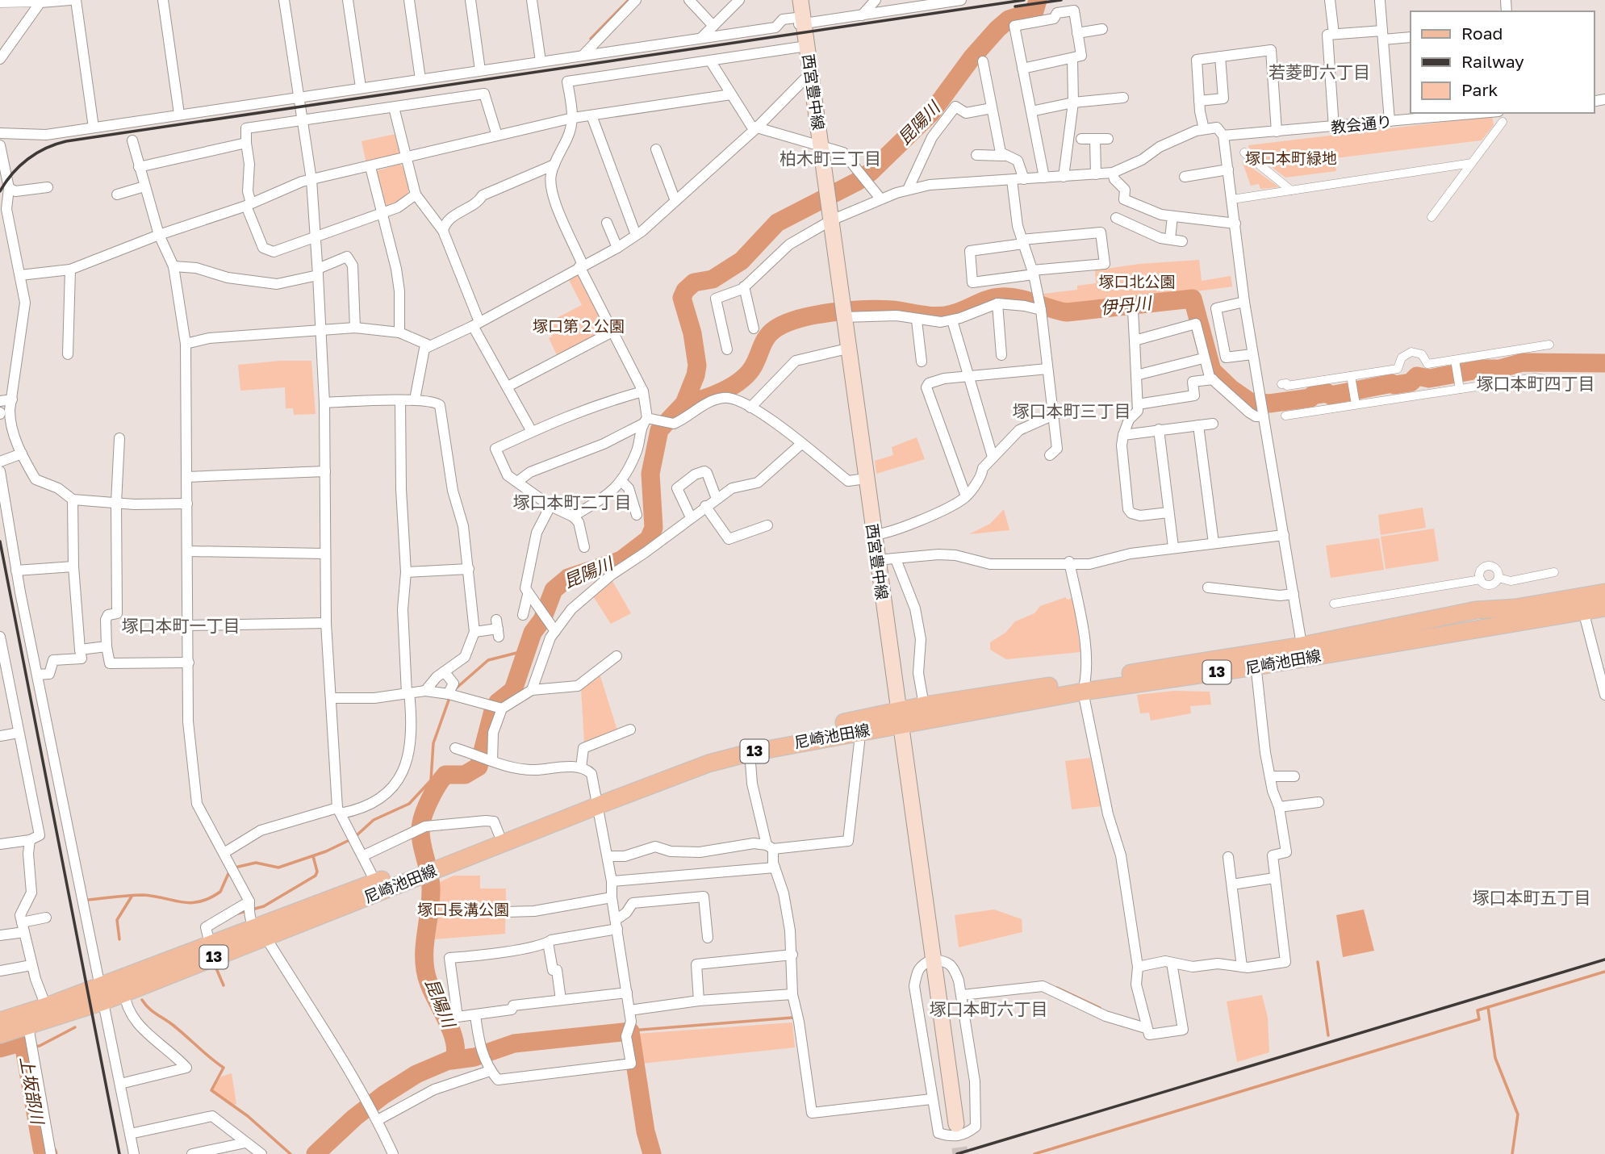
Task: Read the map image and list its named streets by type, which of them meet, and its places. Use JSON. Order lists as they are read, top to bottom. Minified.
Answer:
{"streets":{"main road":["西宮豊中線","尼崎池田線","13"],"street":["教会通り"]},"crossings":[["西宮豊中線","尼崎池田線"]],"districts":["若菱町六丁目","柏木町三丁目","塚口本町四丁目","塚口本町三丁目","塚口本町二丁目","塚口本町一丁目","塚口本町五丁目","塚口本町六丁目"],"water":["昆陽川","伊丹川","上坂部川"],"parks":["塚口本町緑地","塚口北公園","塚口第２公園","塚口長溝公園"],"legend":["Road","Railway","Park"]}
